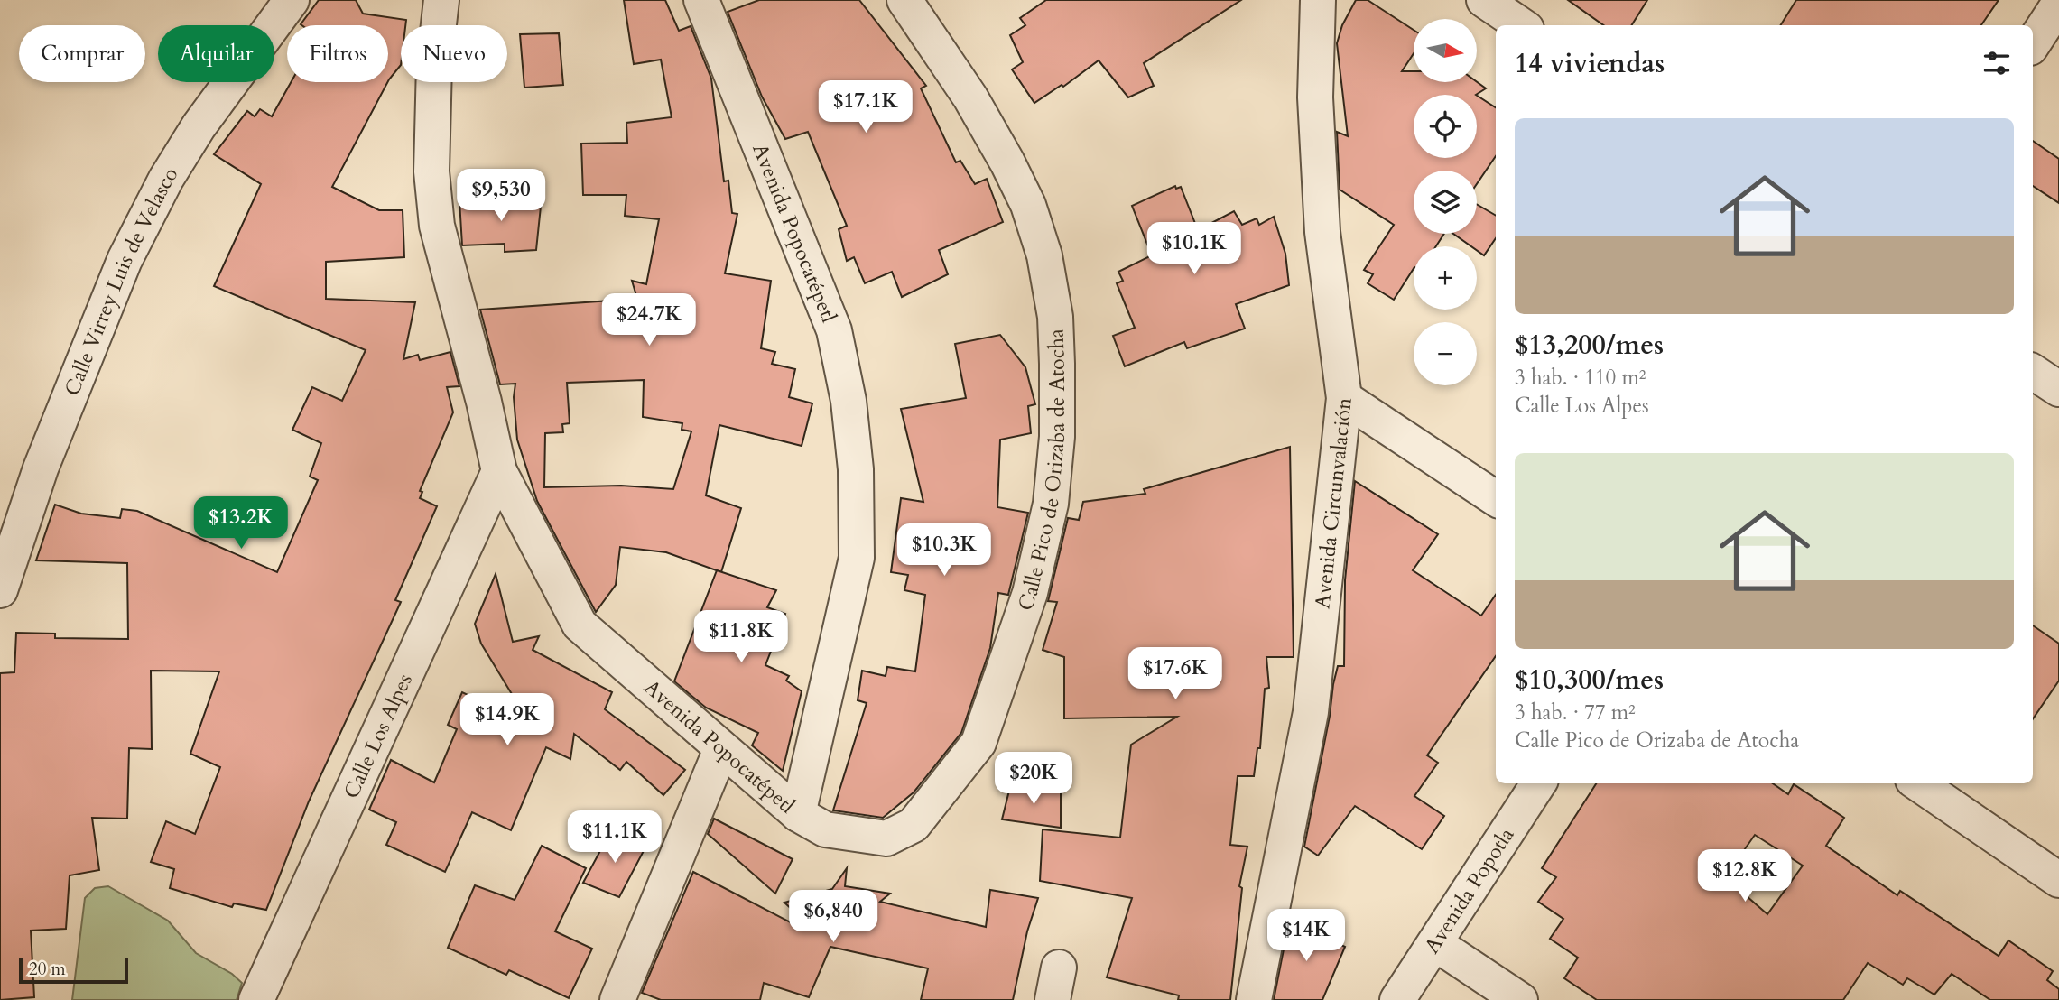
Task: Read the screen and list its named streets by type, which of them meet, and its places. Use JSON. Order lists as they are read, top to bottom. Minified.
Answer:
{"streets":{"street":["Avenida Popocatépetl","Calle Virrey Luis de Velasco","Calle Pico de Orizaba de Atocha","Avenida Circunvalación","Calle Los Alpes","Avenida Popotla"]},"crossings":[["Avenida Popocatépetl","Calle Pico de Orizaba de Atocha"],["Avenida Popocatépetl","Calle Los Alpes"]],"scale_bar":"20 m","north":"right","page":{"map_buttons":["+","−"],"chip":["Comprar","Alquilar","Filtros","Nuevo"],"heading":"14 viviendas","price":["$17.1K","$9,530","$10.1K","$24.7K","$13.2K","$10.3K","$11.8K","$17.6K","$14.9K","$20K","$11.1K","$12.8K","$6,840","$14K"],"list":[{"name":"$13,200/mes","note":"3 hab. · 110 m² · Calle Los Alpes"},{"name":"$10,300/mes","note":"3 hab. · 77 m² · Calle Pico de Orizaba de Atocha"}],"scale":"20 m"}}
